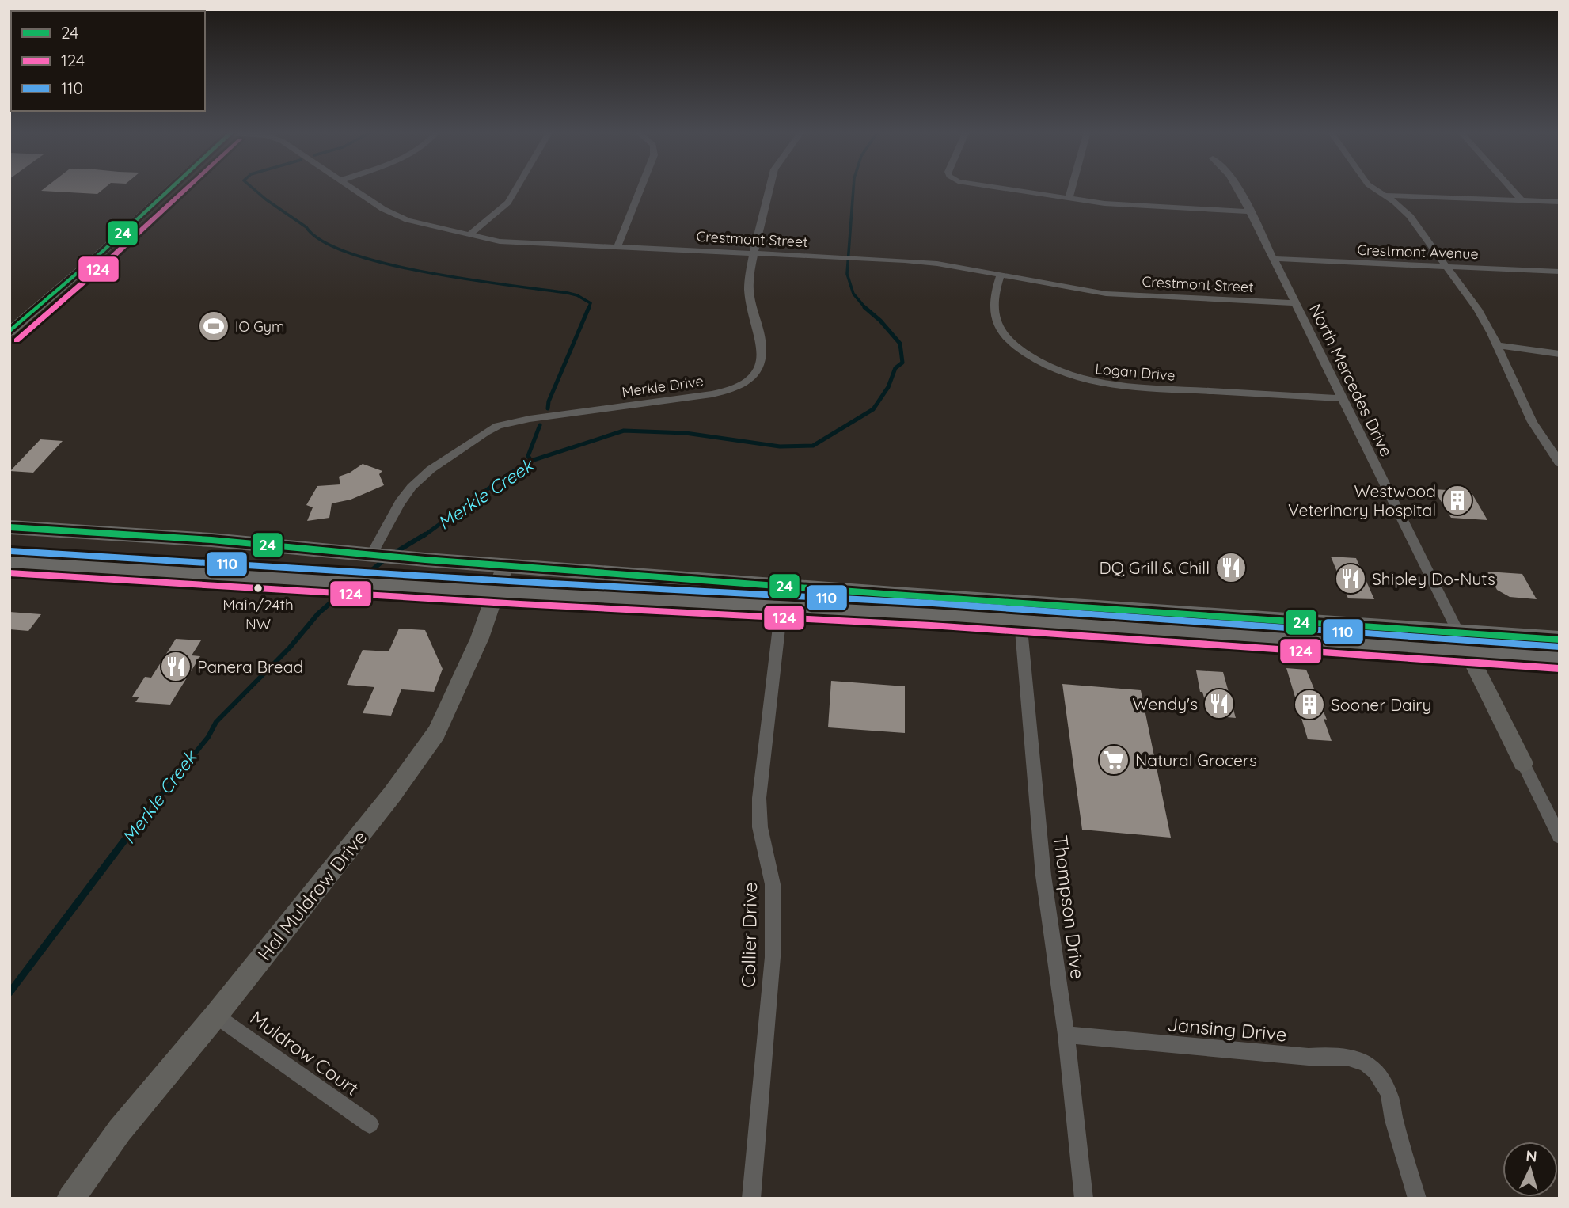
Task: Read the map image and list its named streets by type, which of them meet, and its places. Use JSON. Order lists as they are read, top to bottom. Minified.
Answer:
{"streets":{"street":["Crestmont Street","Crestmont Avenue","Logan Drive","North Mercedes Drive","Merkle Drive","Hal Muldrow Drive","Thompson Drive","Collier Drive","Jansing Drive","Muldrow Court"]},"crossings":[["Crestmont Street","Logan Drive"],["Crestmont Street","North Mercedes Drive"],["Crestmont Street","Merkle Drive"],["Crestmont Avenue","North Mercedes Drive"],["Logan Drive","North Mercedes Drive"],["Hal Muldrow Drive","Muldrow Court"],["Thompson Drive","Jansing Drive"]],"water":["Merkle Creek"],"places":{"sports":["IO Gym"],"building":["Westwood Veterinary Hospital","Sooner Dairy"],"restaurant":["DQ Grill & Chill","Shipley Do-Nuts","Panera Bread","Wendy's"],"other":["Main/24th NW"],"supermarket":["Natural Grocers"]},"lines":["transit line 24","transit line 124","transit line 110"],"legend":["24","124","110"],"north":"top"}
